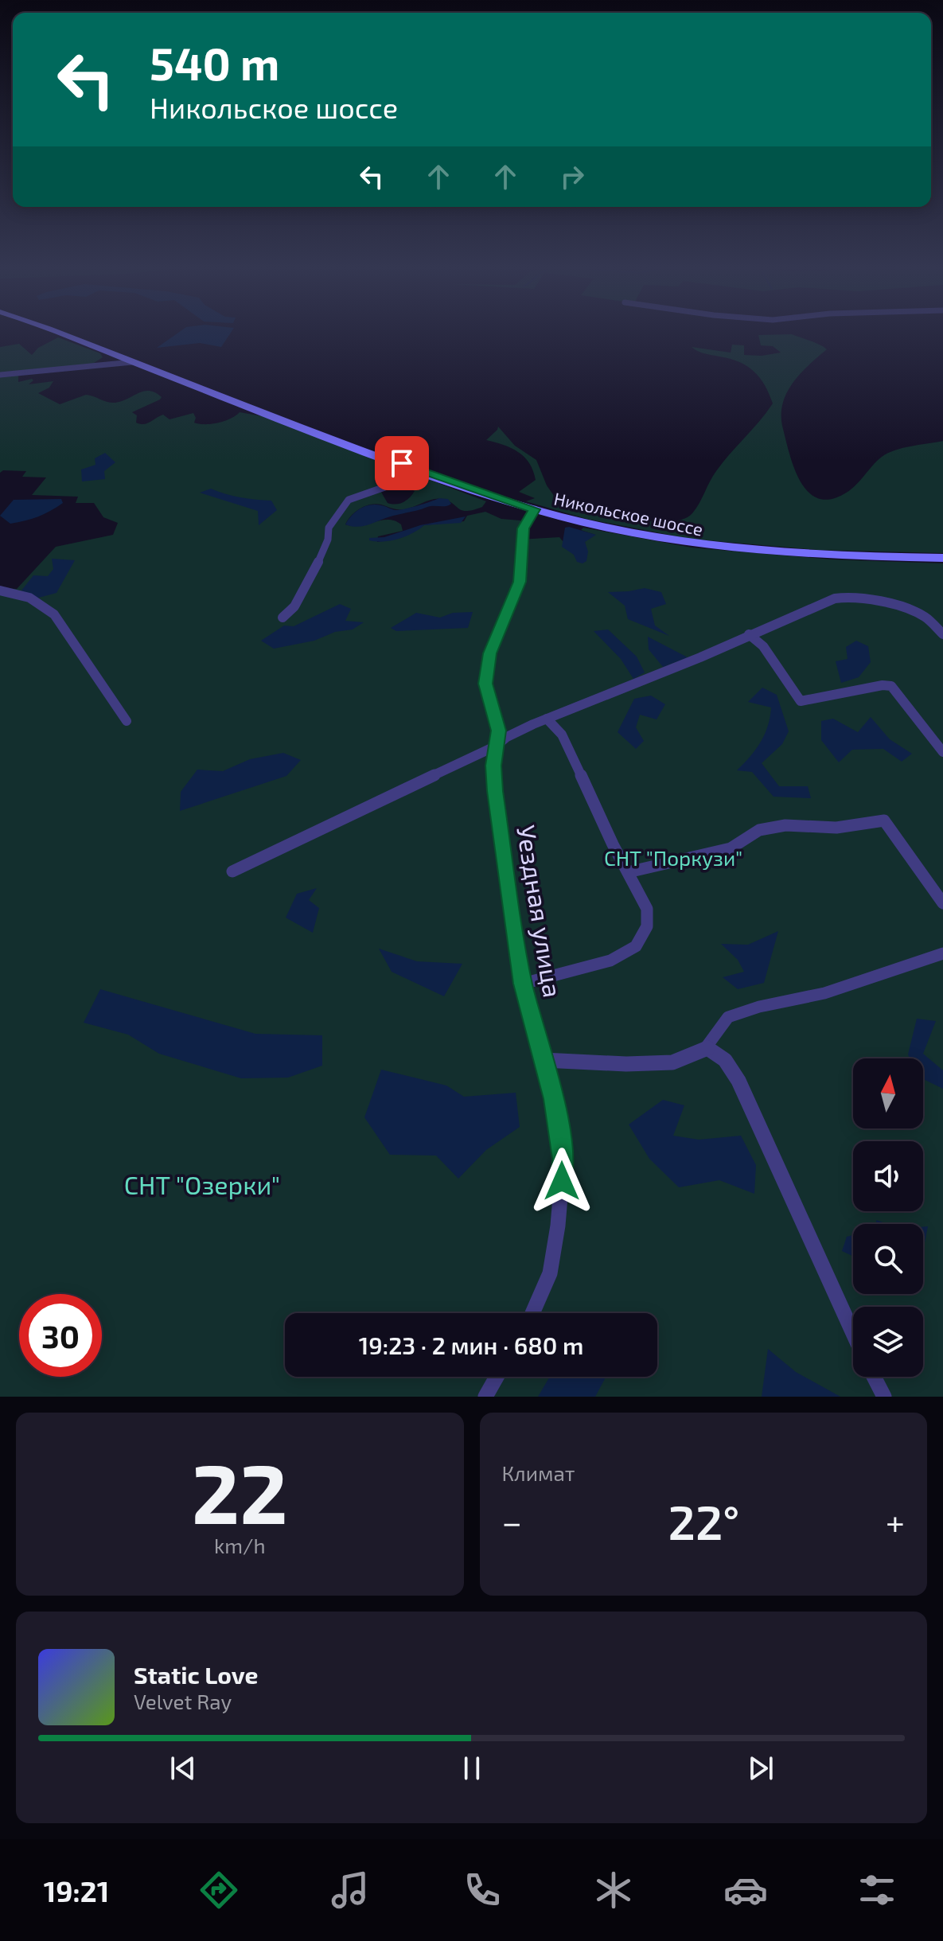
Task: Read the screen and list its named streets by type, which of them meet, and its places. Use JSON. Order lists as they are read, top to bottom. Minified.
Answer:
{"streets":{"main road":["Никольское шоссе"],"street":["Уездная улица"]},"crossings":[["Никольское шоссе","Уездная улица"]],"parks":["СНТ \"Поркузи\"","СНТ \"Озерки\""],"north":"top","page":{"turn":["540 m","Никольское шоссе"],"limit":"30","trip":"19:23 · 2 мин · 680 m","tile":[["22","km/h"],"Климат"],"heat":["−","22°","+"],"song":["Static Love","Velvet Ray"],"tabs":"19:21"}}
